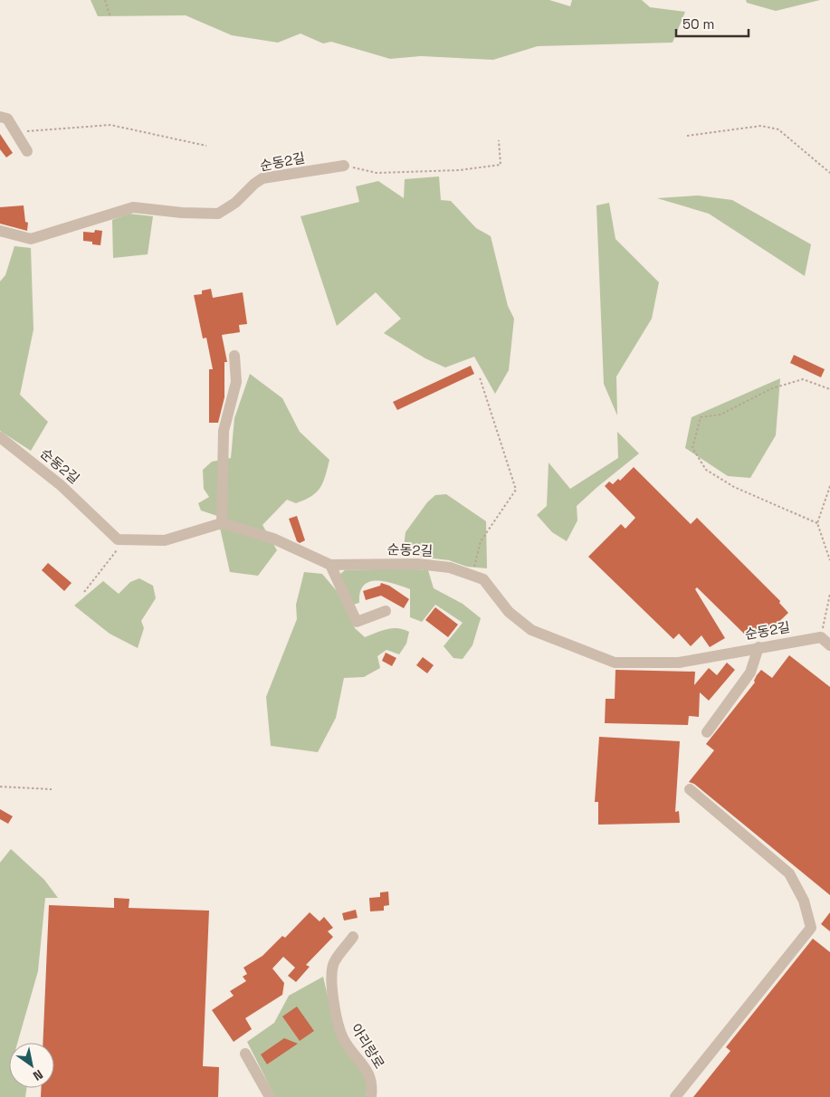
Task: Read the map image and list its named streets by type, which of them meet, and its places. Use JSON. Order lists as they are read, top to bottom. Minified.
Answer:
{"streets":{"street":["순동2길","아리랑로"]},"scale_bar":"50 m","north":"bottom right"}
